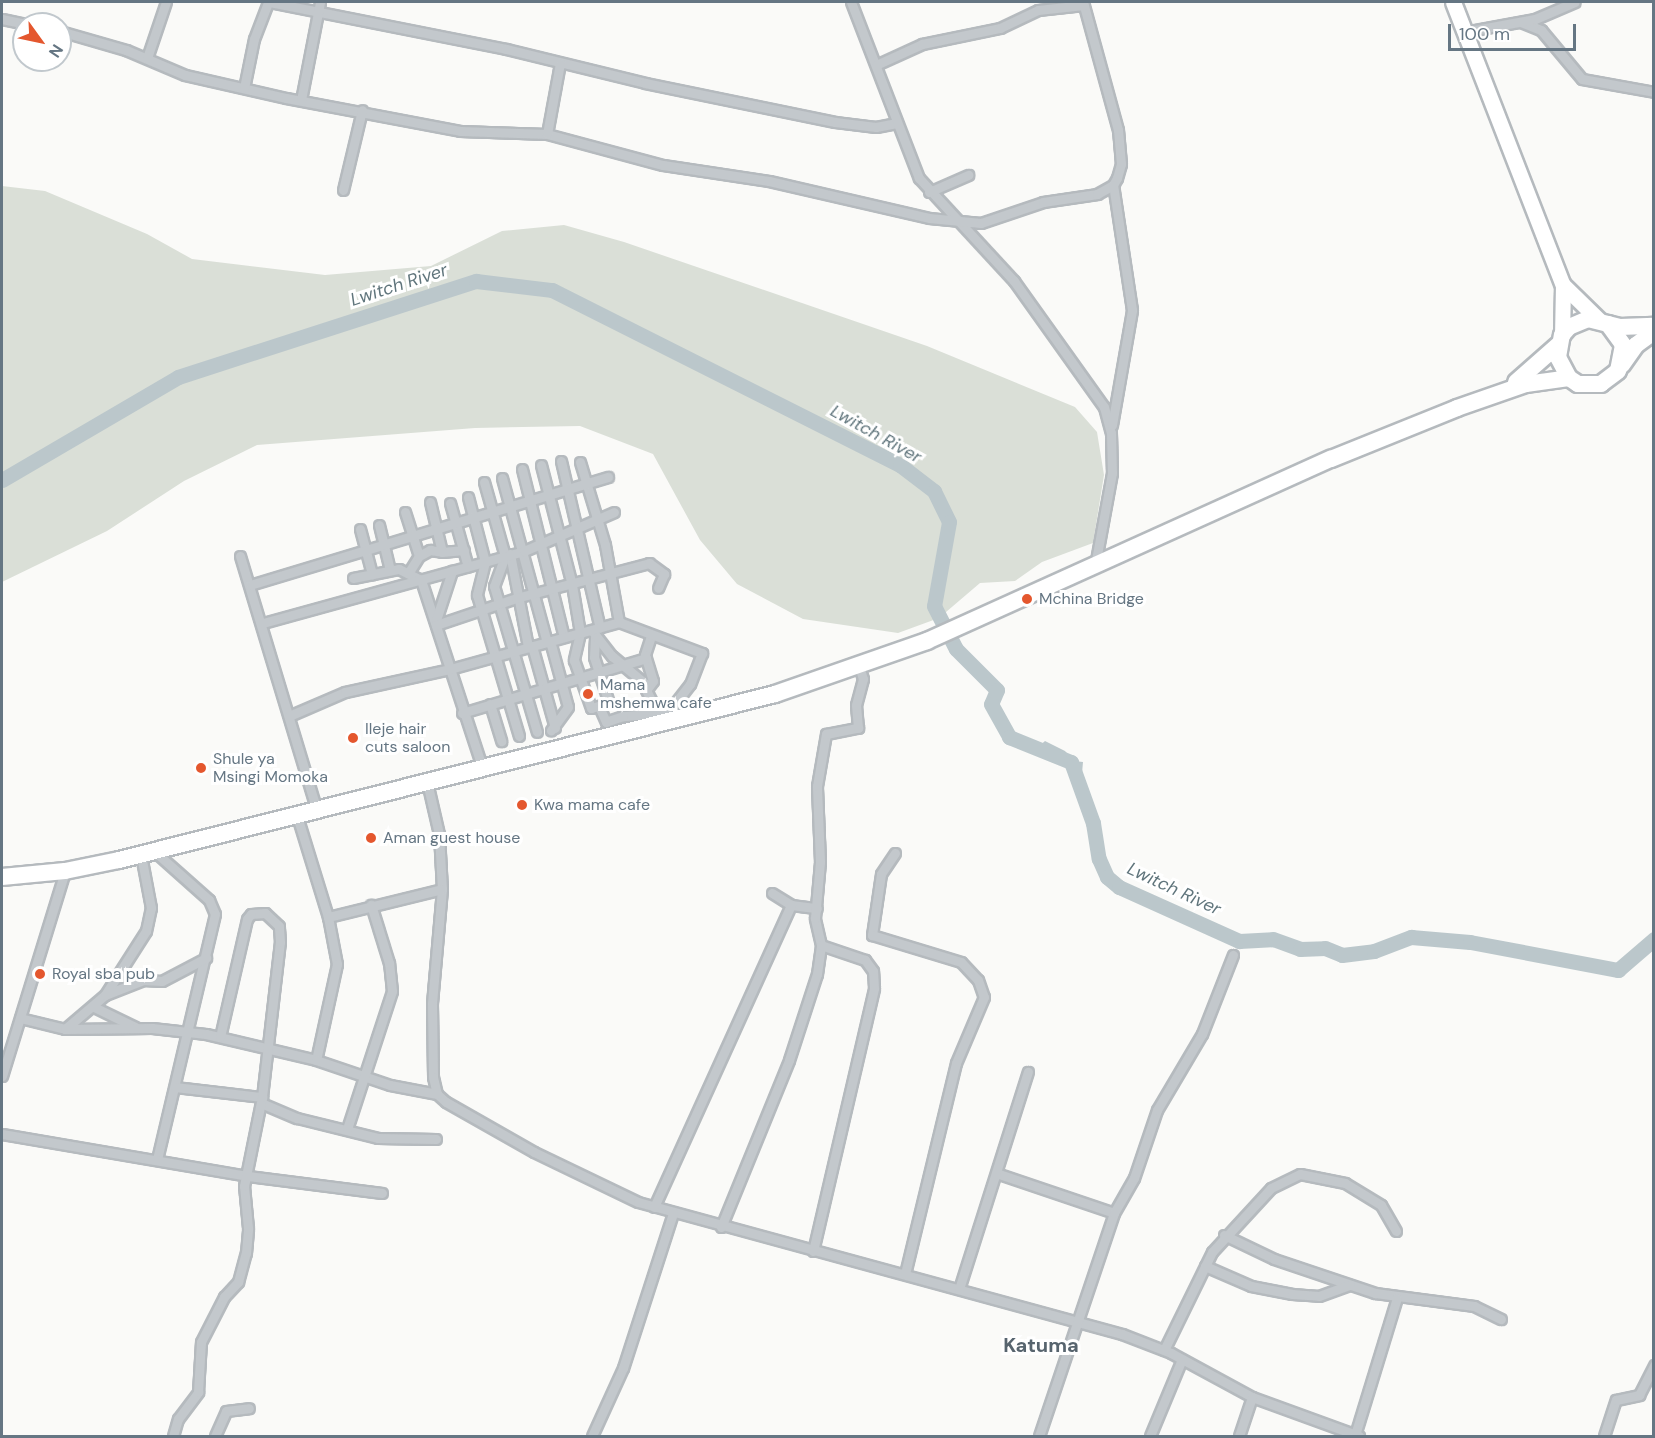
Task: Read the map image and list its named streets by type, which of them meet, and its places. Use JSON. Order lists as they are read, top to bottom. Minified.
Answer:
{"districts":["Katuma"],"water":["Lwitch River"],"places":["Mchina Bridge","Mama mshemwa cafe","Ileje hair cuts saloon","Shule ya Msingi Momoka","Kwa mama cafe","Aman guest house","Royal sba pub"],"scale_bar":"100 m","north":"bottom right"}
